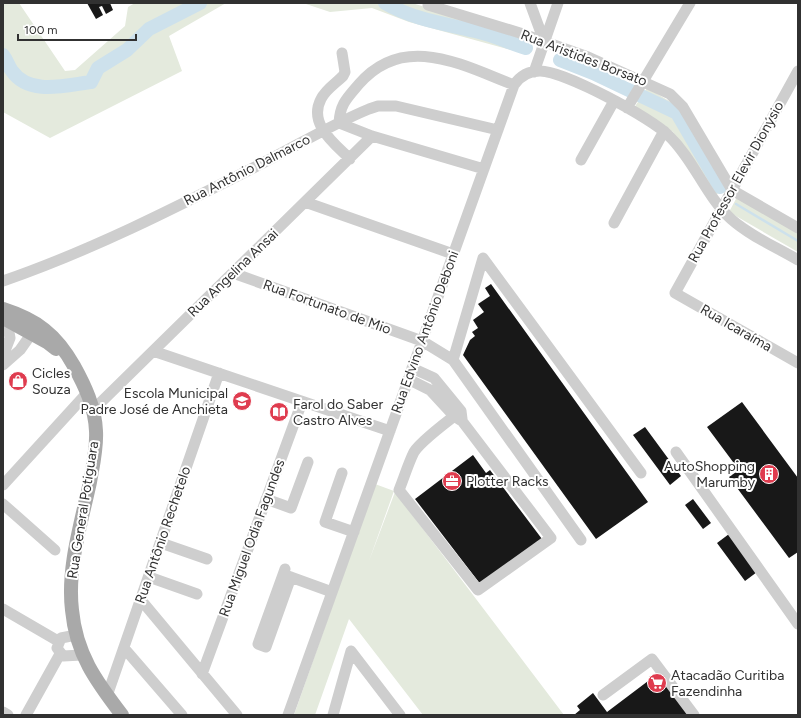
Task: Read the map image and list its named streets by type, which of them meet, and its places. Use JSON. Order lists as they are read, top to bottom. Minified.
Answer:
{"streets":{"main road":["Rua General Potiguara"],"street":["Rua Aristides Borsato","Rua Antônio Dalmarco","Rua Professor Elevir Dionýsio","Rua Angelina Ansai","Rua Fortunato de Mio","Rua Icaraíma","Rua Edvino Antônio Deboni","Rua Antônio Rechetelo","Rua Miguel Odia Fagundes"]},"crossings":[["Rua Aristides Borsato","Rua Professor Elevir Dionýsio"],["Rua Antônio Dalmarco","Rua Edvino Antônio Deboni"],["Rua Professor Elevir Dionýsio","Rua Icaraíma"],["Rua Angelina Ansai","Rua Fortunato de Mio"],["Rua Angelina Ansai","Rua General Potiguara"],["Rua Fortunato de Mio","Rua Edvino Antônio Deboni"],["Rua General Potiguara","Rua Antônio Rechetelo"]],"places":{"shop":["Cicles Souza"],"school or university":["Escola Municipal Padre José de Anchieta"],"library":["Farol do Saber Castro Alves"],"building":["AutoShopping Marumby"],"office":["Plotter Racks"],"supermarket":["Atacadão Curitiba Fazendinha"]},"scale_bar":"100 m"}
